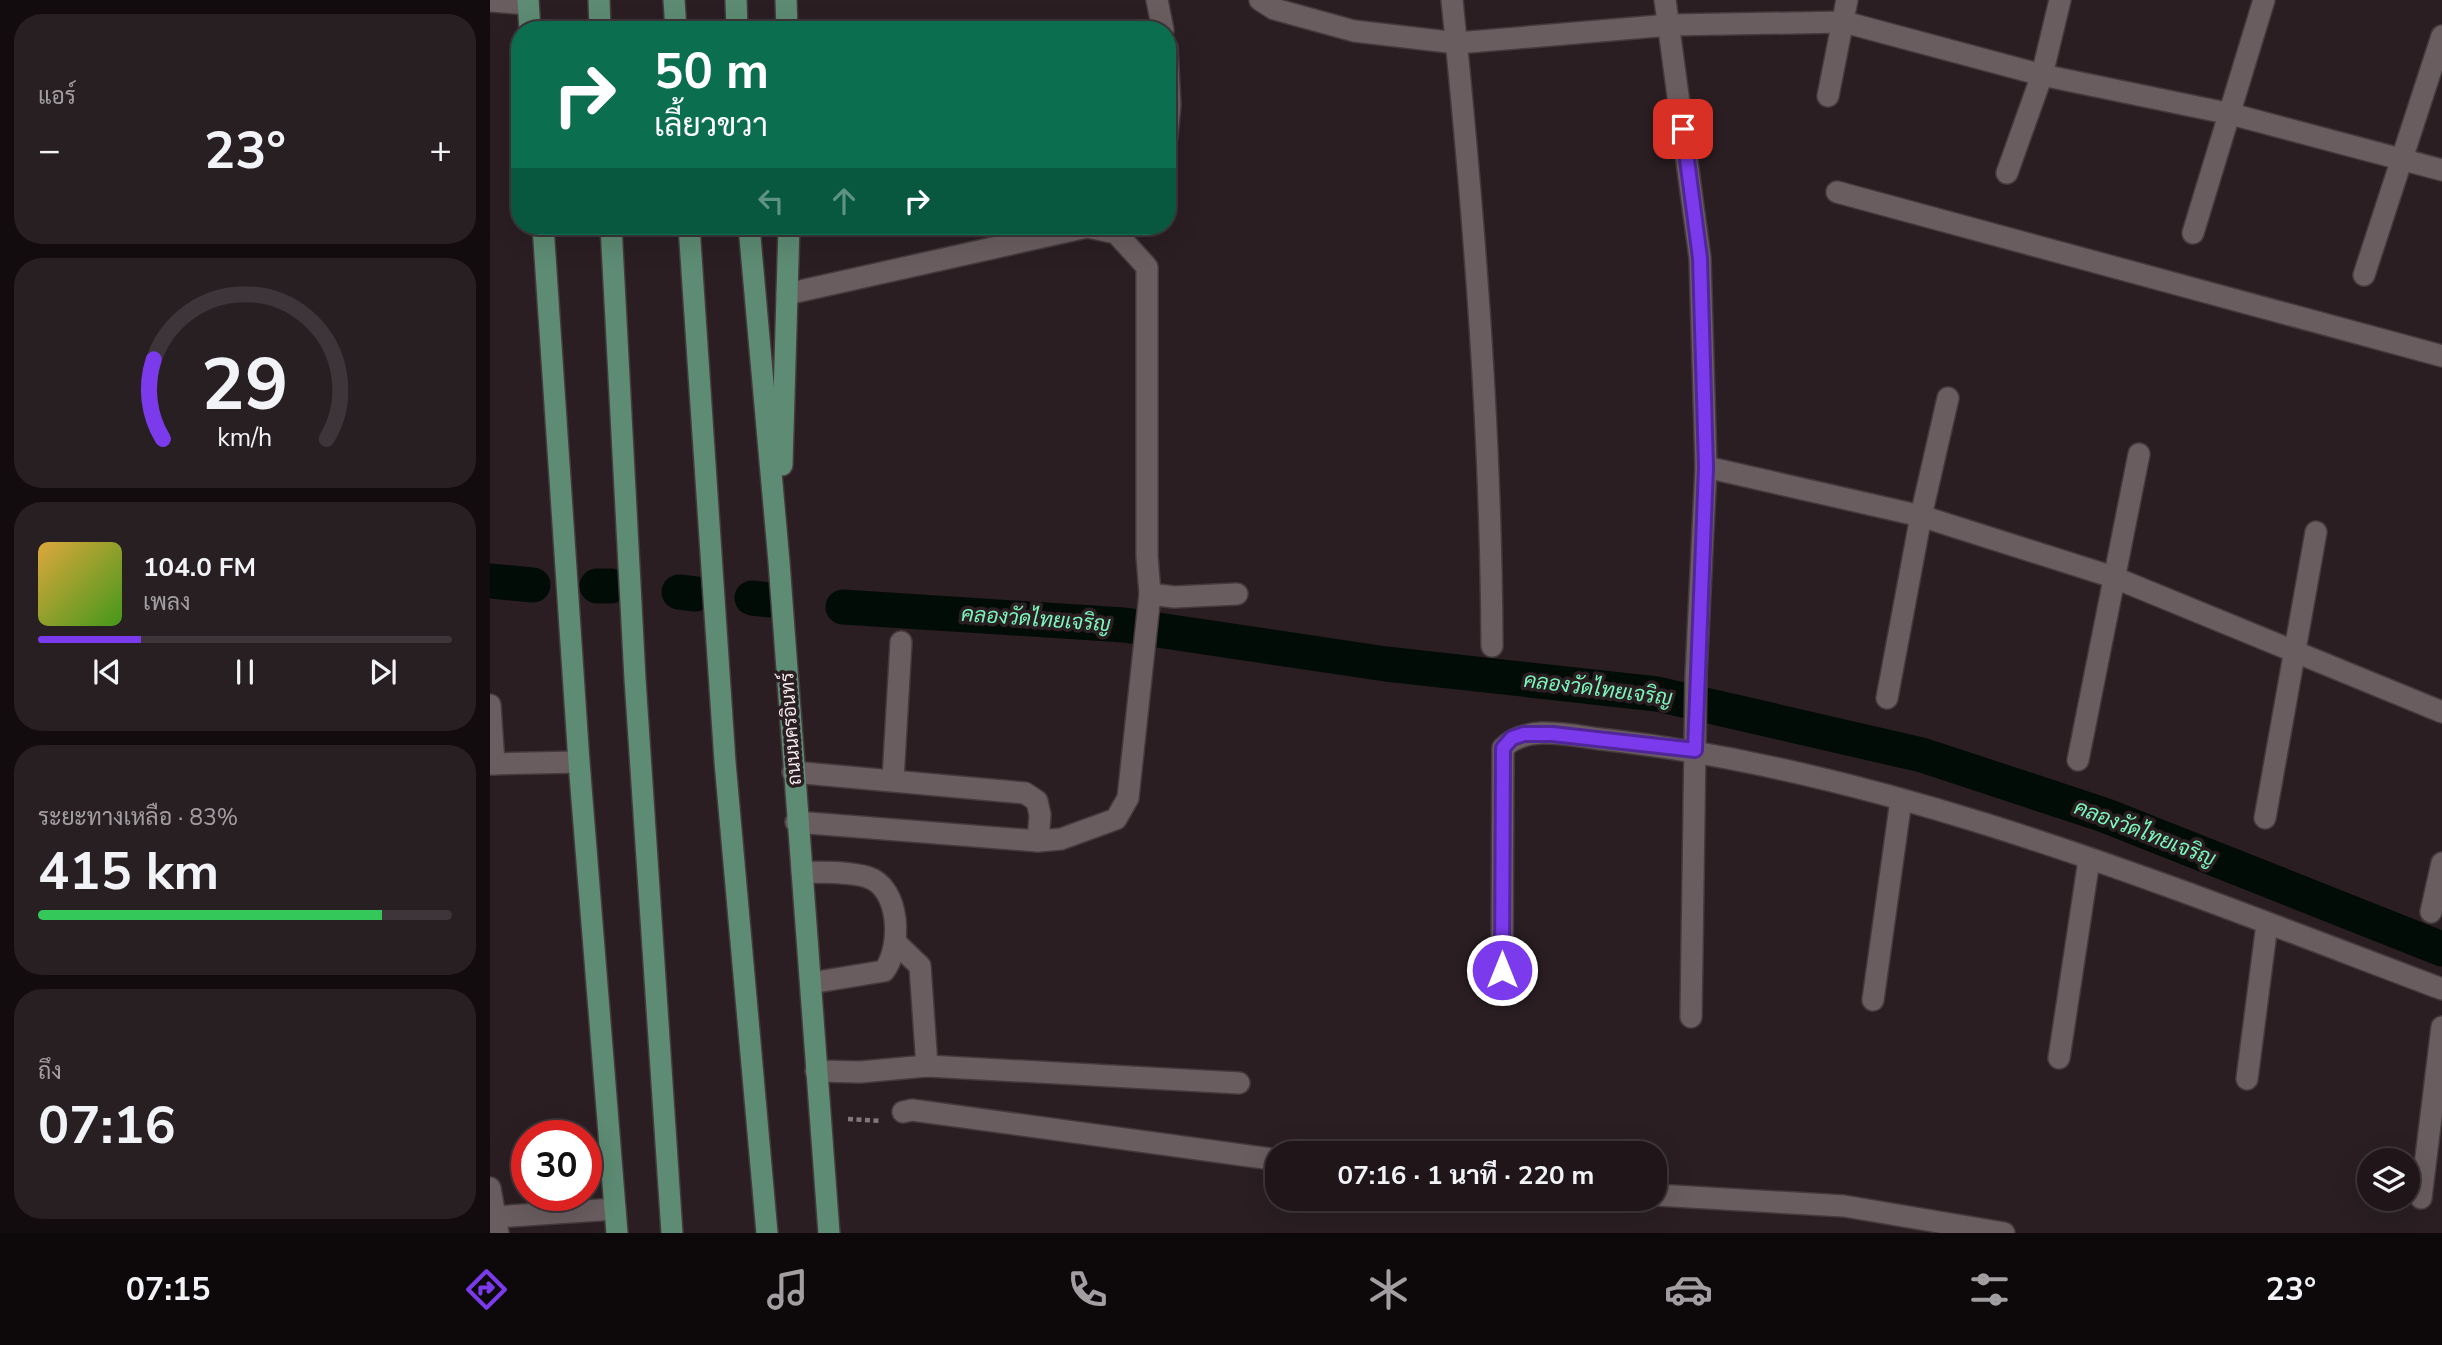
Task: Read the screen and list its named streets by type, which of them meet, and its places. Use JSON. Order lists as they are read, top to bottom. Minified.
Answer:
{"streets":{"main road":["ถนนนครอินทร์"]},"water":["คลองวัดไทยเจริญ"],"page":{"tile":["แอร์",["ระยะทางเหลือ · 83%","415 km"],["ถึง","07:16"]],"turn":["50 m","เลี้ยวขวา"],"heat":["−","23°","+"],"song":["104.0 FM","เพลง"],"limit":"30","trip":"07:16 · 1 นาที · 220 m","tabs":["07:15","23°"],"gauge":["29","km/h"]}}
